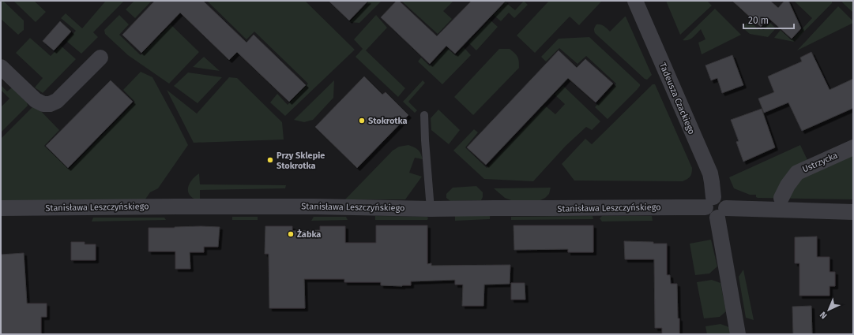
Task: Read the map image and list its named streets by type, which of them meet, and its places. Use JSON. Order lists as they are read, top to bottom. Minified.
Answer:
{"streets":{"street":["Tadeusza Czackiego","Ustrzycka","Stanisława Leszczyńskiego"]},"crossings":[["Tadeusza Czackiego","Stanisława Leszczyńskiego"]],"places":["Stokrotka","Przy Sklepie Stokrotka","Żabka"],"scale_bar":"20 m","north":"bottom left"}
